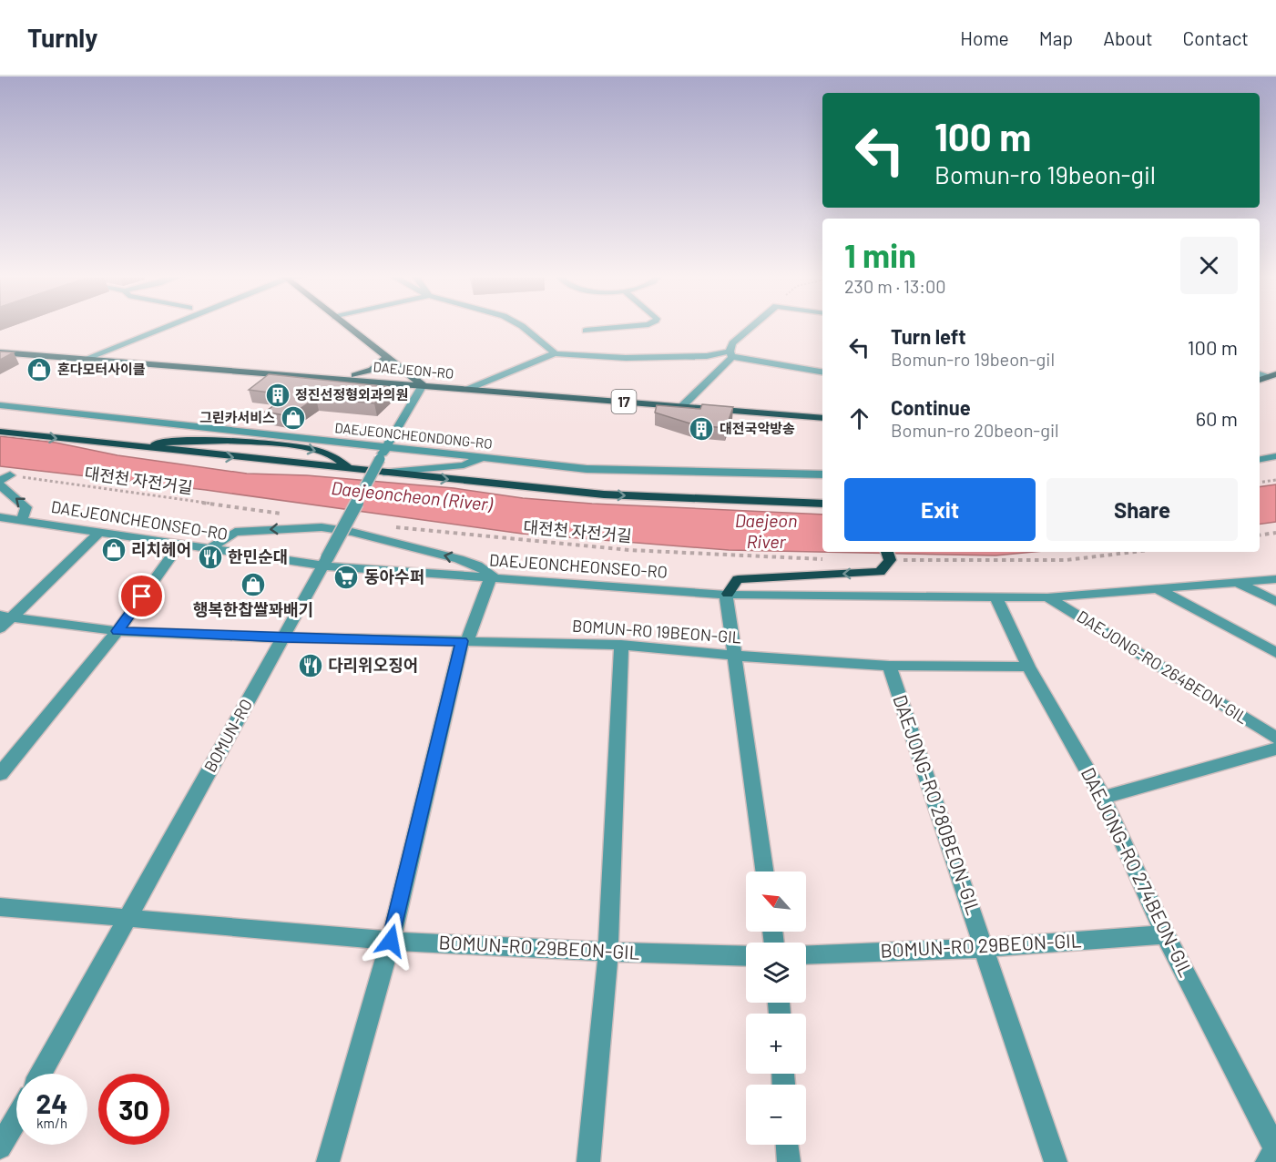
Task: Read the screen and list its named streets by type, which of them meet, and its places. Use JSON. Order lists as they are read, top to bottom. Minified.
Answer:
{"streets":{"main road":["DAEJEON-RO","17"],"street":["DAEJEONCHEONDONG-RO","DAEJEONCHEONSEO-RO","BOMUN-RO 19BEON-GIL","DAEJONG-RO 264BEON-GIL","BOMUN-RO","DAEJONG-RO 280BEON-GIL","DAEJONG-RO 274BEON-GIL","BOMUN-RO 29BEON-GIL"],"path":["대전천 자전거길"]},"crossings":[["DAEJEON-RO","BOMUN-RO"],["DAEJEONCHEONDONG-RO","BOMUN-RO"],["DAEJEONCHEONSEO-RO","DAEJONG-RO 264BEON-GIL"],["DAEJEONCHEONSEO-RO","BOMUN-RO"],["DAEJEONCHEONSEO-RO","DAEJONG-RO 274BEON-GIL"],["BOMUN-RO 19BEON-GIL","BOMUN-RO"],["BOMUN-RO 19BEON-GIL","DAEJONG-RO 280BEON-GIL"],["BOMUN-RO 19BEON-GIL","DAEJONG-RO 274BEON-GIL"],["BOMUN-RO","BOMUN-RO 29BEON-GIL"],["DAEJONG-RO 280BEON-GIL","BOMUN-RO 29BEON-GIL"],["DAEJONG-RO 274BEON-GIL","BOMUN-RO 29BEON-GIL"]],"water":["Daejeoncheon (River)","Daejeon River"],"places":{"shop":["혼다모터사이클","그린카서비스","리치헤어","행복한찹쌀꽈배기"],"building":["정진선정형외과의원","대전국악방송"],"restaurant":["한민순대","다리위오징어"],"supermarket":["동아수퍼"]},"north":"top left","page":{"header":"Turnly","nav":["Home","Map","About","Contact"],"turn":["100 m","Bomun-ro 19beon-gil"],"heading":["1 min","230 m · 13:00"],"list":[{"name":"Turn left","note":"Bomun-ro 19beon-gil","value":"100 m"},{"name":"Continue","note":"Bomun-ro 20beon-gil","value":"60 m"}],"buttons":["Exit","Share"],"map_buttons":["+","−"],"speed":"24 km/h","limit":"30"}}
